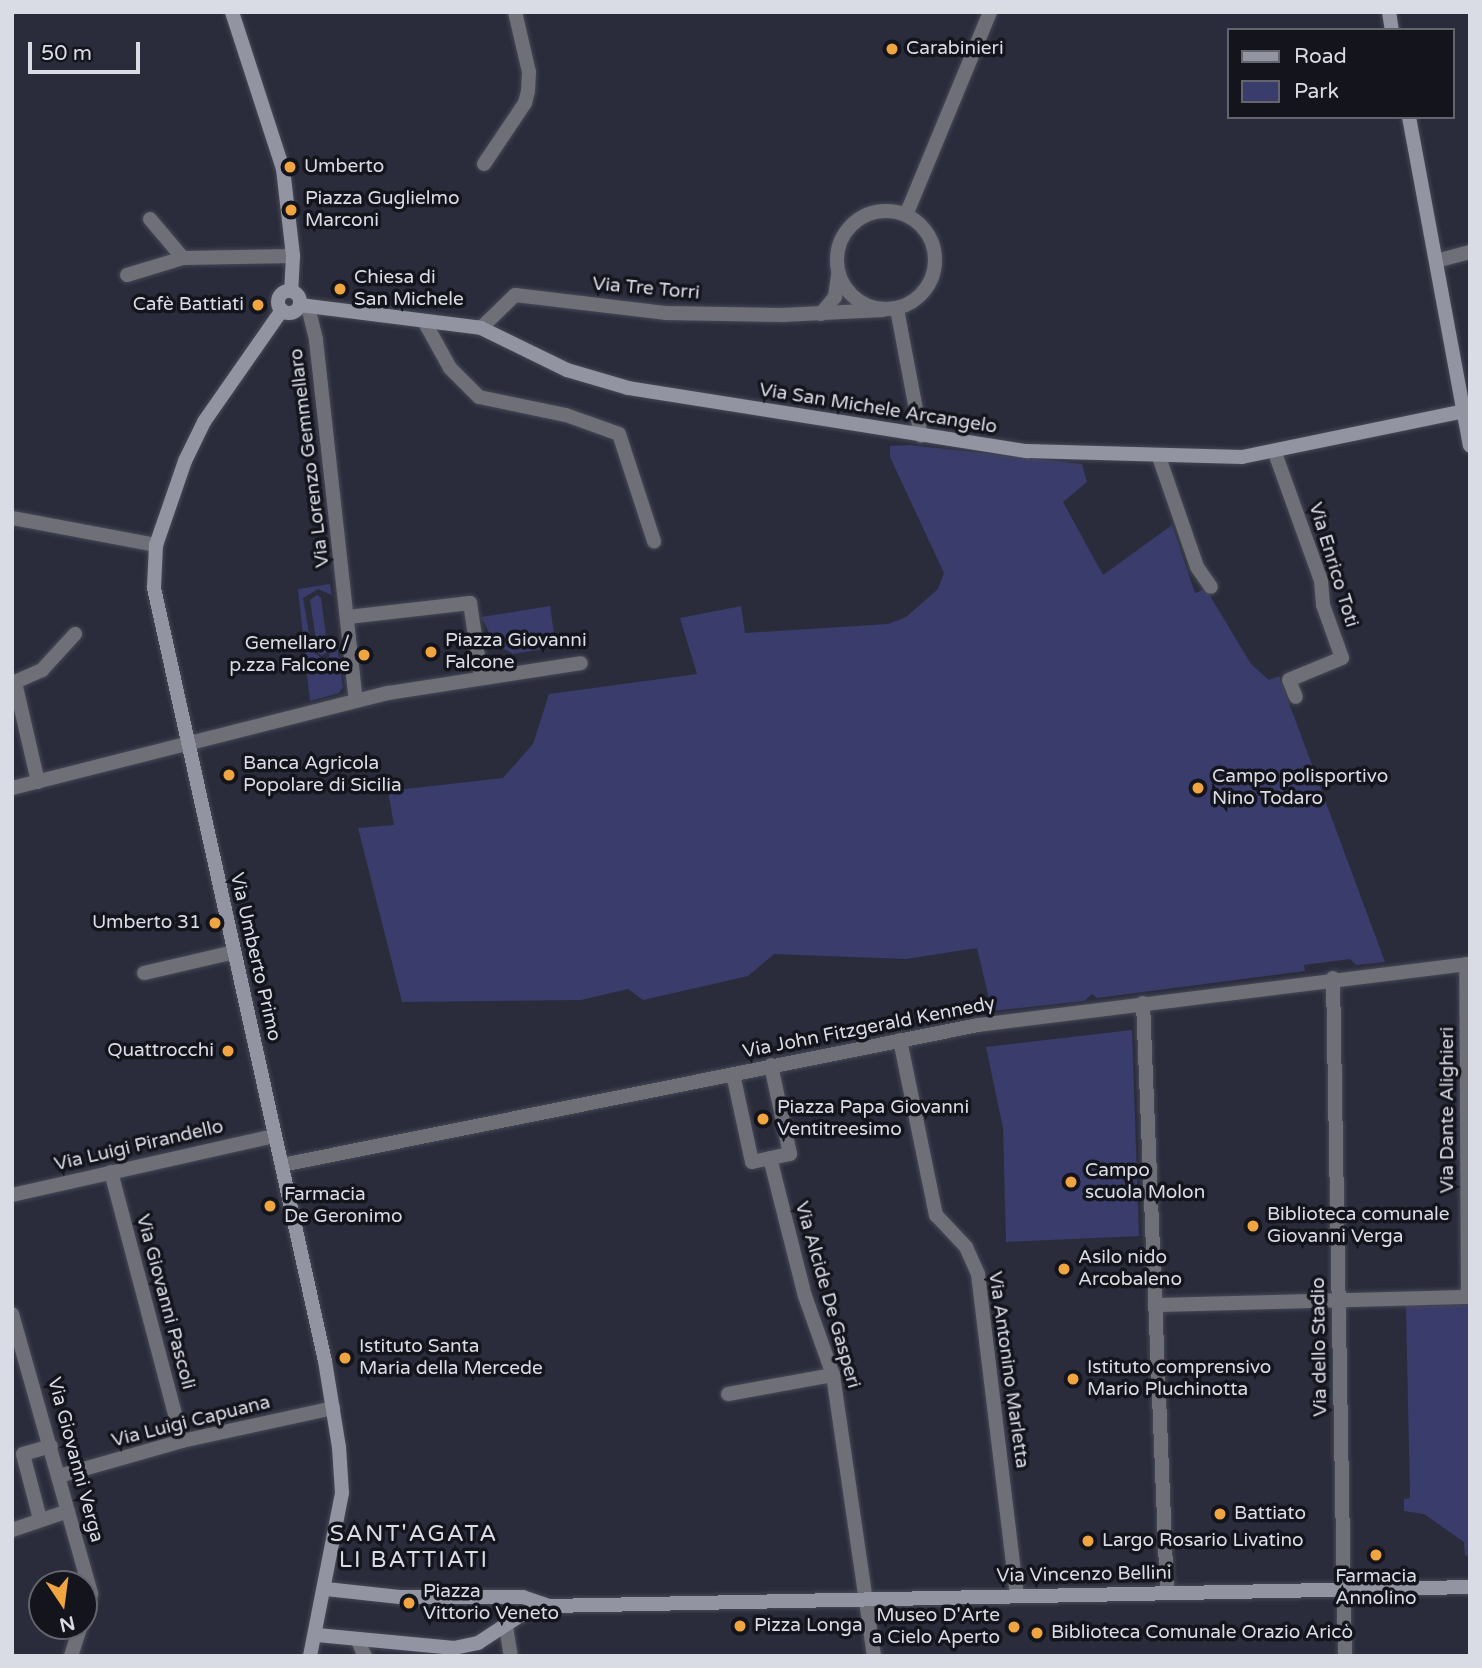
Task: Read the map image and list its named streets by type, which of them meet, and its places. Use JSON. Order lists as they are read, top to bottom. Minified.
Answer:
{"streets":{"main road":["Via San Michele Arcangelo","Via Umberto Primo","Via Vincenzo Bellini"],"street":["Via Tre Torri","Via Lorenzo Gemmellaro","Via Enrico Toti","Via John Fitzgerald Kennedy","Via Dante Alighieri","Via Luigi Pirandello","Via Alcide De Gasperi","Via Giovanni Pascoli","Via dello Stadio","Via Antonino Marletta","Via Luigi Capuana","Via Giovanni Verga"]},"crossings":[["Via Tre Torri","Via San Michele Arcangelo"],["Via San Michele Arcangelo","Via Lorenzo Gemmellaro"],["Via San Michele Arcangelo","Via Enrico Toti"],["Via San Michele Arcangelo","Via Umberto Primo"],["Via Lorenzo Gemmellaro","Via Umberto Primo"],["Via Umberto Primo","Via John Fitzgerald Kennedy"],["Via Umberto Primo","Via Luigi Pirandello"],["Via Umberto Primo","Via Luigi Capuana"],["Via John Fitzgerald Kennedy","Via Dante Alighieri"],["Via John Fitzgerald Kennedy","Via dello Stadio"],["Via John Fitzgerald Kennedy","Via Antonino Marletta"],["Via Luigi Pirandello","Via Giovanni Pascoli"],["Via Alcide De Gasperi","Via Vincenzo Bellini"],["Via Giovanni Pascoli","Via Luigi Capuana"],["Via dello Stadio","Via Vincenzo Bellini"],["Via Antonino Marletta","Via Vincenzo Bellini"],["Via Luigi Capuana","Via Giovanni Verga"]],"districts":["SANT'AGATA LI BATTIATI"],"places":["Carabinieri","Umberto","Piazza Guglielmo Marconi","Chiesa di San Michele","Cafè Battiati","Piazza Giovanni Falcone","Gemellaro / p.zza Falcone","Banca Agricola Popolare di Sicilia","Campo polisportivo Nino Todaro","Umberto 31","Quattrocchi","Piazza Papa Giovanni Ventitreesimo","Campo scuola Molon","Farmacia De Geronimo","Biblioteca comunale Giovanni Verga","Asilo nido Arcobaleno","Istituto Santa Maria della Mercede","Istituto comprensivo Mario Pluchinotta","Battiato","Largo Rosario Livatino","Farmacia Annolino","Piazza Vittorio Veneto","Pizza Longa","Museo D'Arte a Cielo Aperto","Biblioteca Comunale Orazio Aricò"],"legend":["Road","Park"],"scale_bar":"50 m","north":"bottom"}
